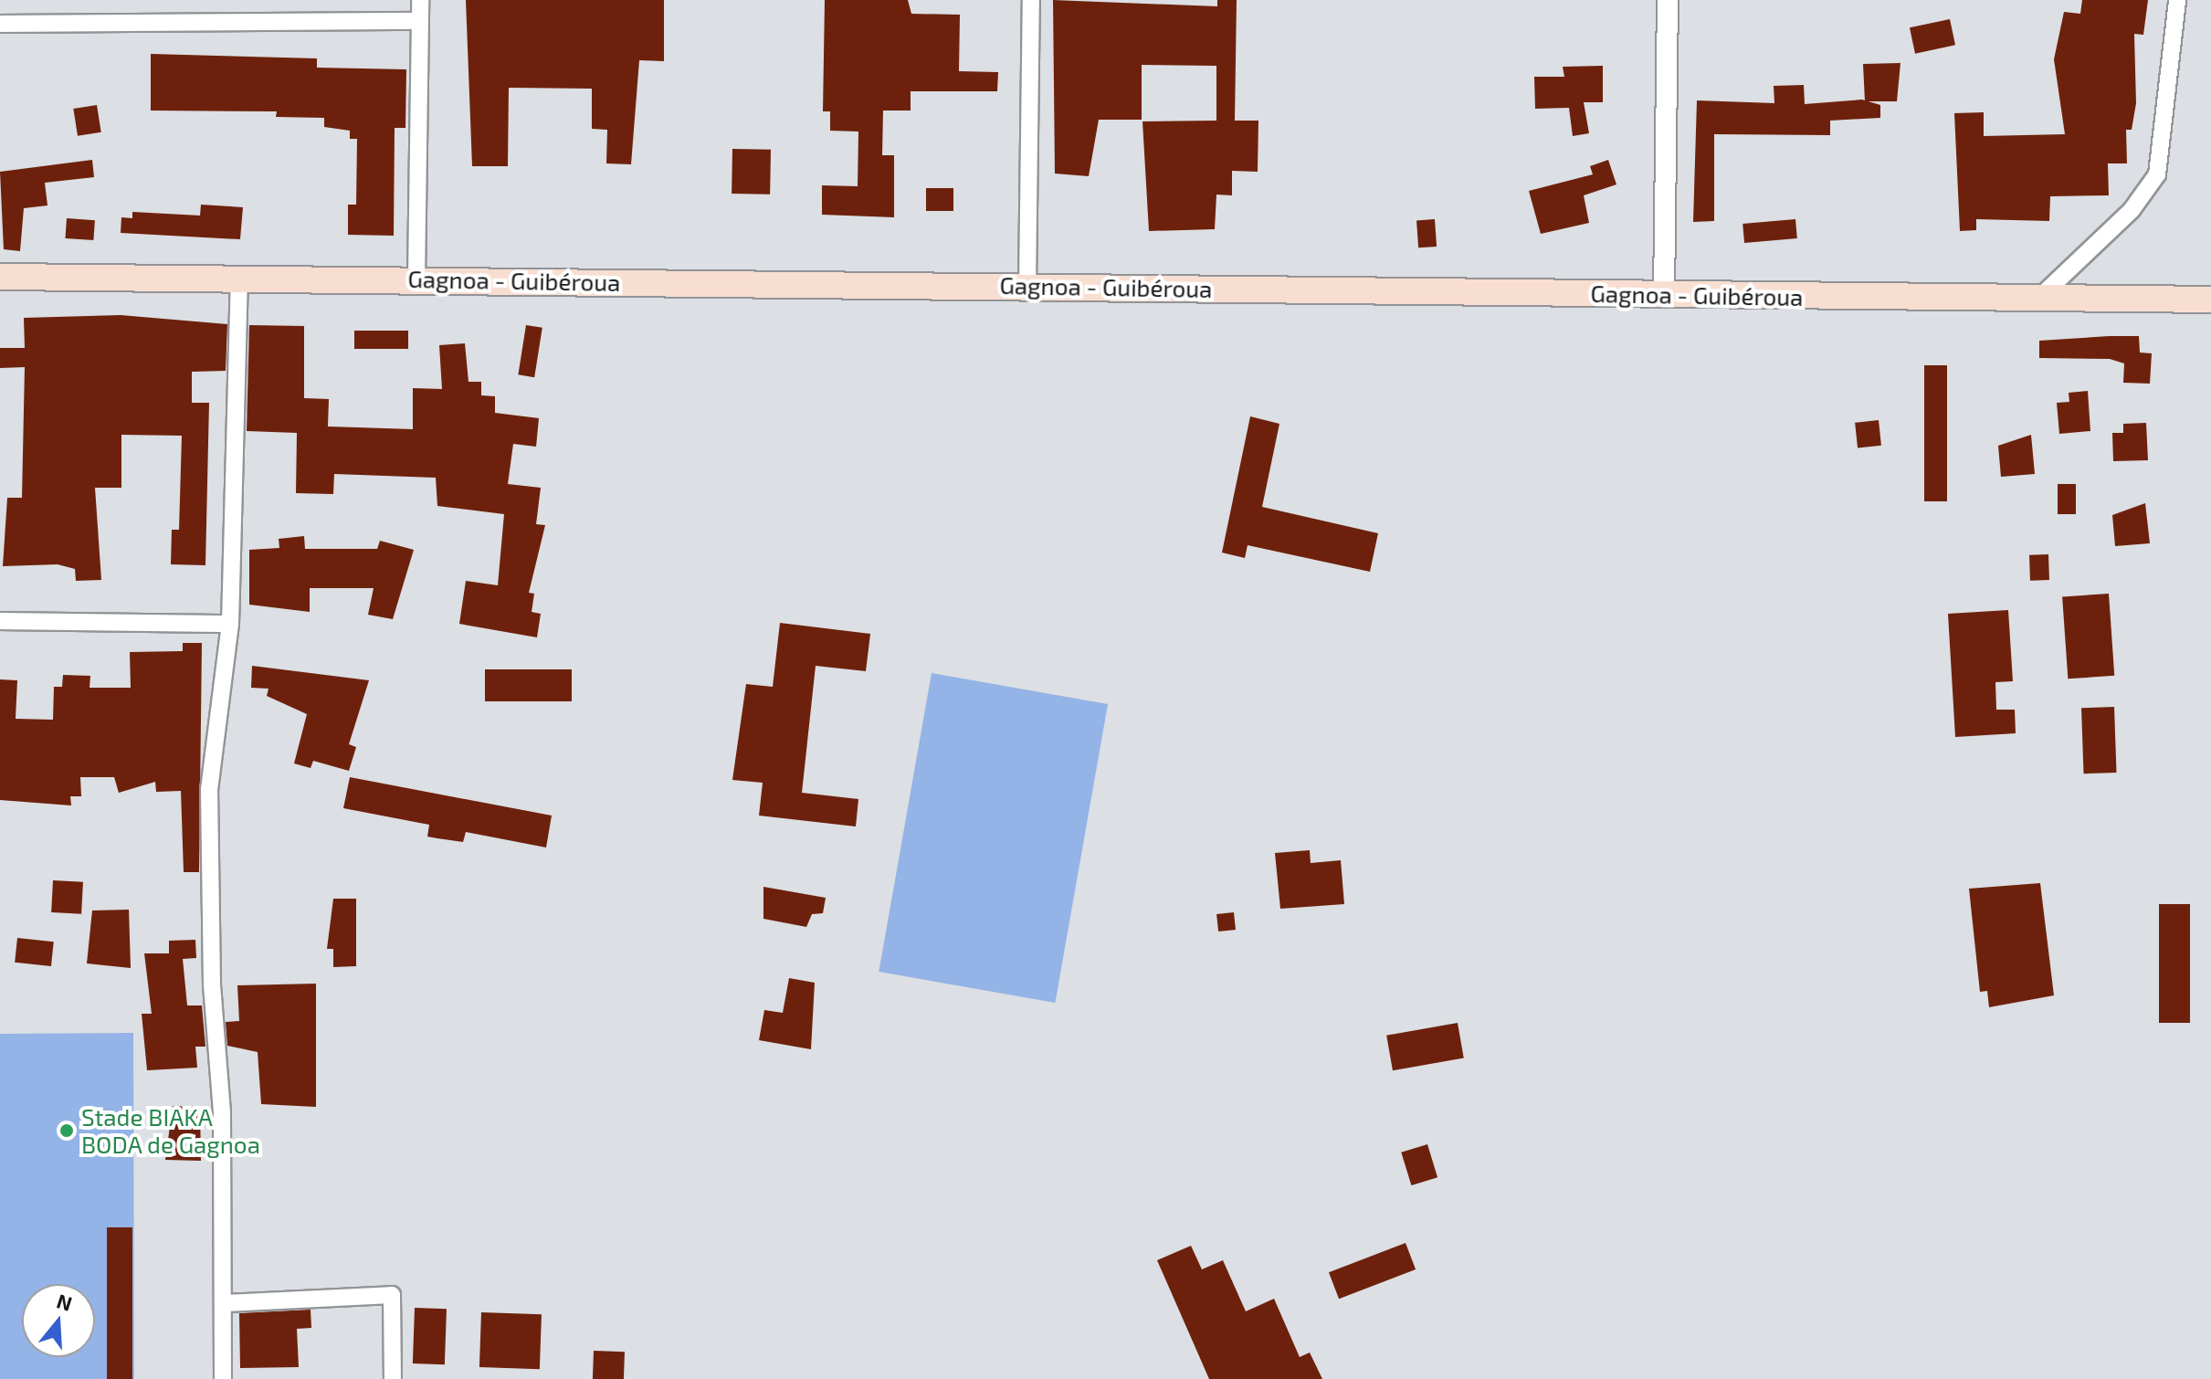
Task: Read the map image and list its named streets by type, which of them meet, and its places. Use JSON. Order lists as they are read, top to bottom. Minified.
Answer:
{"streets":{"main road":["Gagnoa - Guibéroua"]},"places":["Stade BIAKA BODA de Gagnoa"],"north":"top"}
